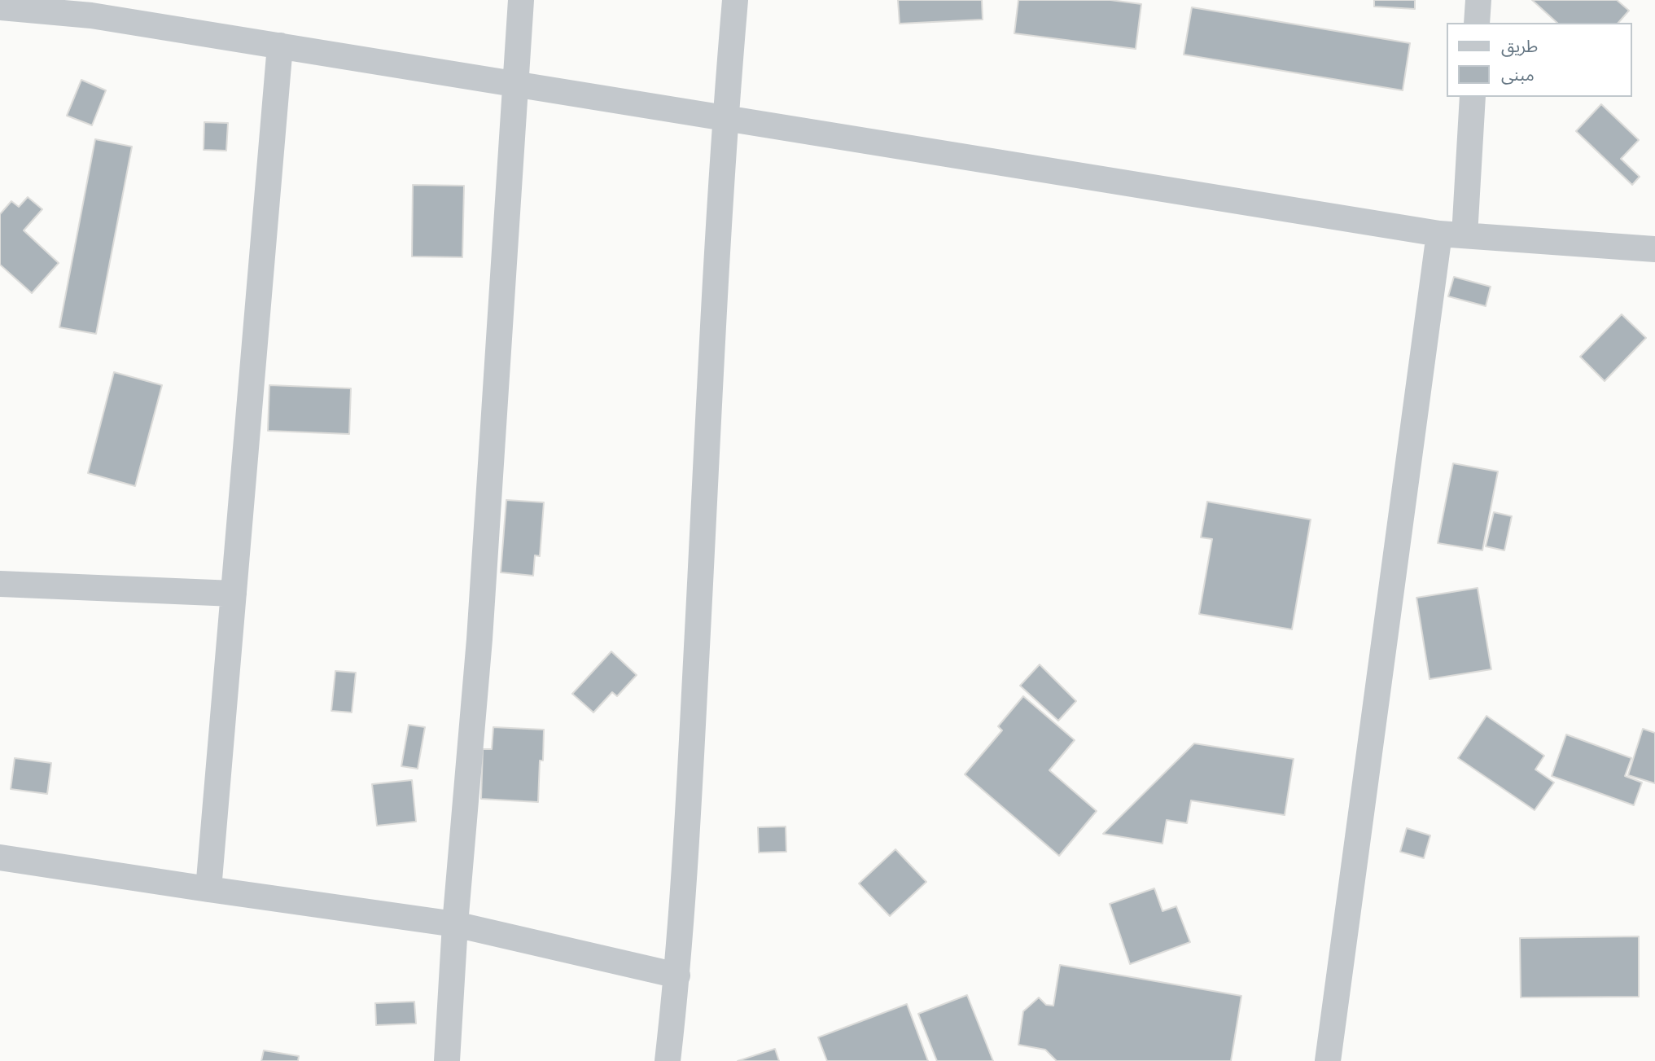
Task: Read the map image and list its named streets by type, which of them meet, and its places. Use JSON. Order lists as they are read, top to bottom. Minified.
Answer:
{"legend":["طريق","مبنى"]}
